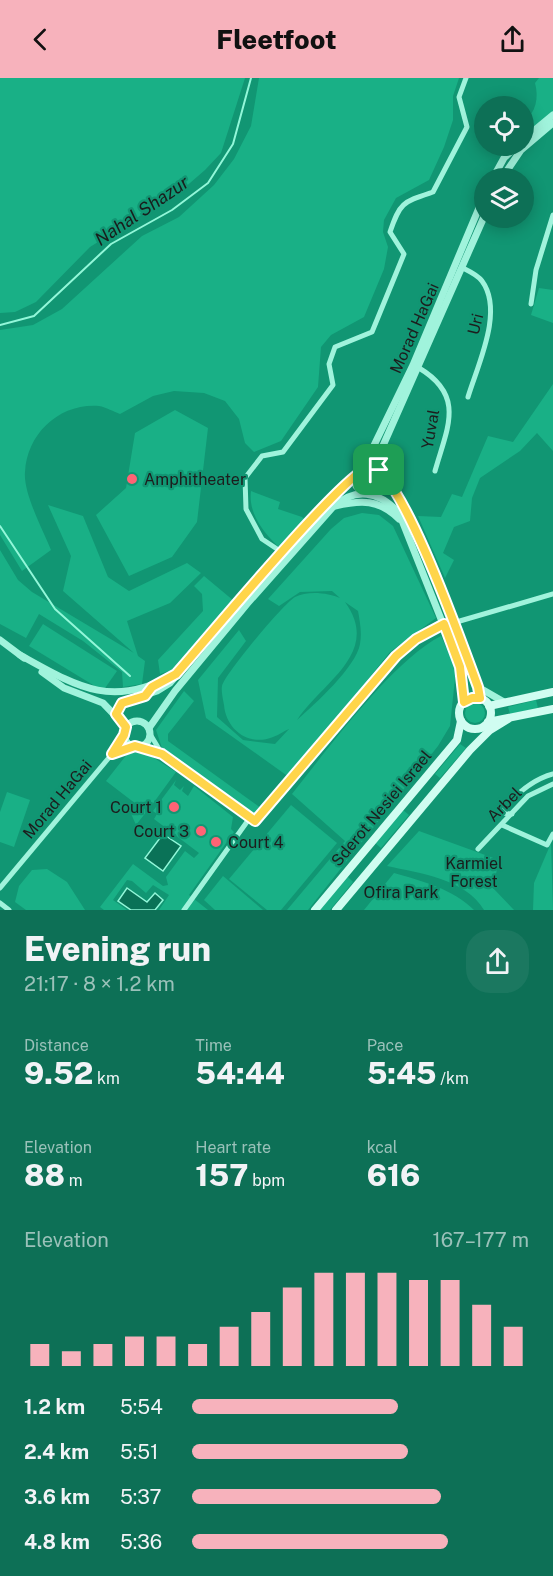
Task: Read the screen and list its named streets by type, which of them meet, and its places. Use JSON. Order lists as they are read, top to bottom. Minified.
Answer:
{"streets":{"main road":["Sderot Nesiei Israel"],"street":["Uri","Morad HaGai","Yuval","Arbel"]},"crossings":[["Uri","Morad HaGai"],["Morad HaGai","Yuval"]],"water":["Nahal Shazur"],"parks":["Karmiel Forest","Ofira Park"],"places":["Amphitheater","Court 1","Court 3","Court 4"],"page":{"header":"Fleetfoot","heading":["Evening run","21:17 · 8 × 1.2 km"],"stats":[["Distance","9.52 km"],["Time","54:44"],["Pace","5:45 /km"],["Elevation","88 m"],["Heart rate","157 bpm"],["kcal","616"]],"chart":["Elevation","167–177 m"],"list":[{"name":"1.2 km","note":"5:54"},{"name":"2.4 km","note":"5:51"},{"name":"3.6 km","note":"5:37"},{"name":"4.8 km","note":"5:36"}]}}
